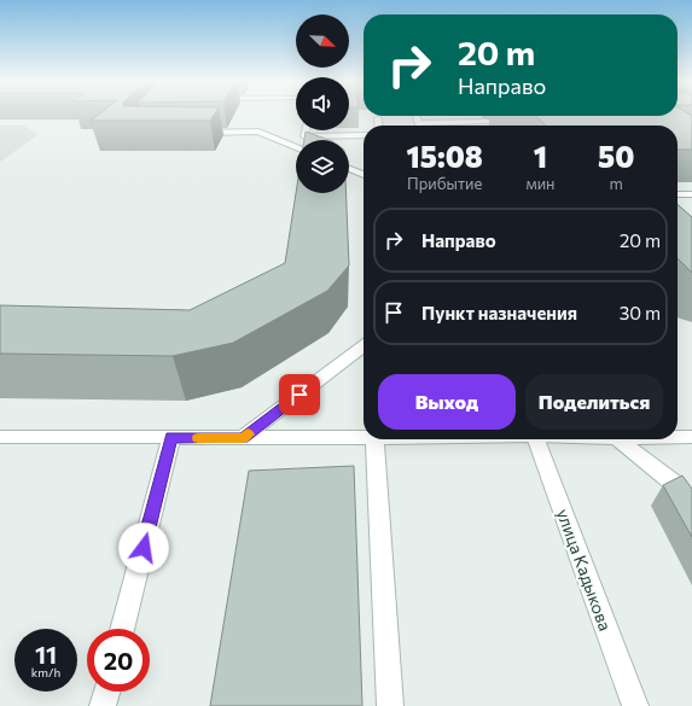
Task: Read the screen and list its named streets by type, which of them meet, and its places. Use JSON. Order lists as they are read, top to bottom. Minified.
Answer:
{"streets":{"street":["улица Кадыкова"]},"north":"bottom right","page":{"turn":["20 m","Направо"],"eta":["15:08","Прибытие","1","мин","50","m"],"list":[{"name":"Направо","value":"20 m"},{"name":"Пункт назначения","value":"30 m"}],"buttons":["Выход","Поделиться"],"speed":"11 km/h","limit":"20"}}
